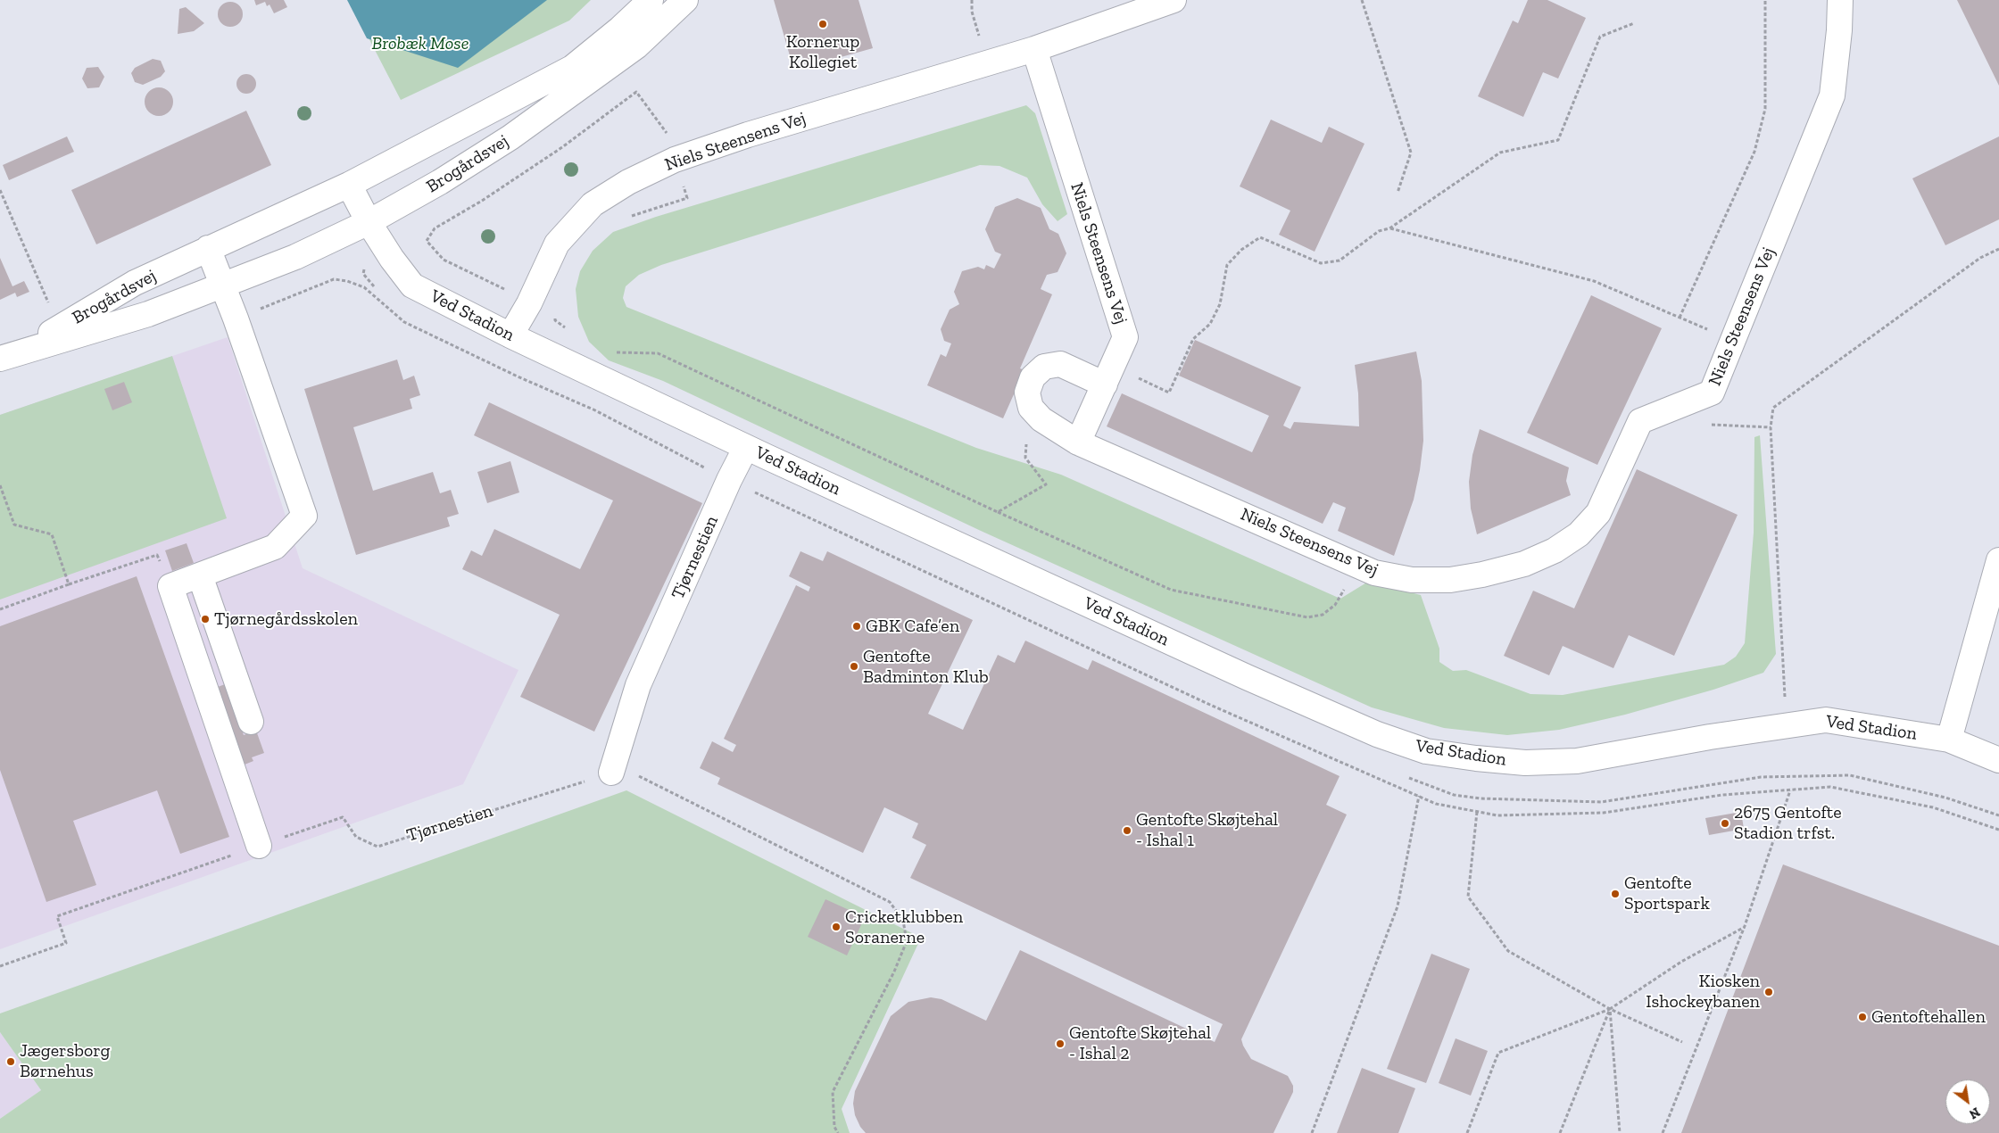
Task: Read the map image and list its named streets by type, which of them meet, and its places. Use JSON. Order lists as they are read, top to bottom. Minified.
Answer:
{"streets":{"street":["Niels Steensens Vej","Brogårdsvej","Ved Stadion","Tjørnestien"]},"crossings":[["Niels Steensens Vej","Ved Stadion"],["Brogårdsvej","Ved Stadion"],["Ved Stadion","Tjørnestien"]],"parks":["Brobæk Mose"],"places":["Kornerup Kollegiet","Tjørnegårdsskolen","GBK Cafe’en","Gentofte Badminton Klub","2675 Gentofte Stadion trfst.","Gentofte Skøjtehal - Ishal 1","Gentofte Sportspark","Cricketklubben Soranerne","Kiosken Ishockeybanen","Gentoftehallen","Gentofte Skøjtehal - Ishal 2","Jægersborg Børnehus"],"north":"bottom right"}
